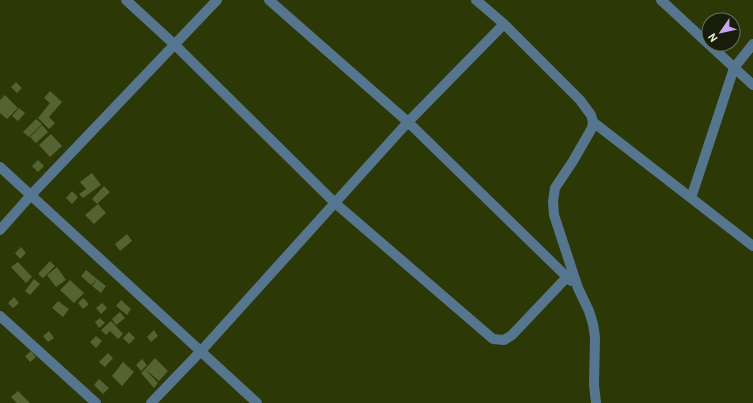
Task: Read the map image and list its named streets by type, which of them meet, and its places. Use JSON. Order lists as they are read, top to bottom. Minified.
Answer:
{"north":"bottom left"}
